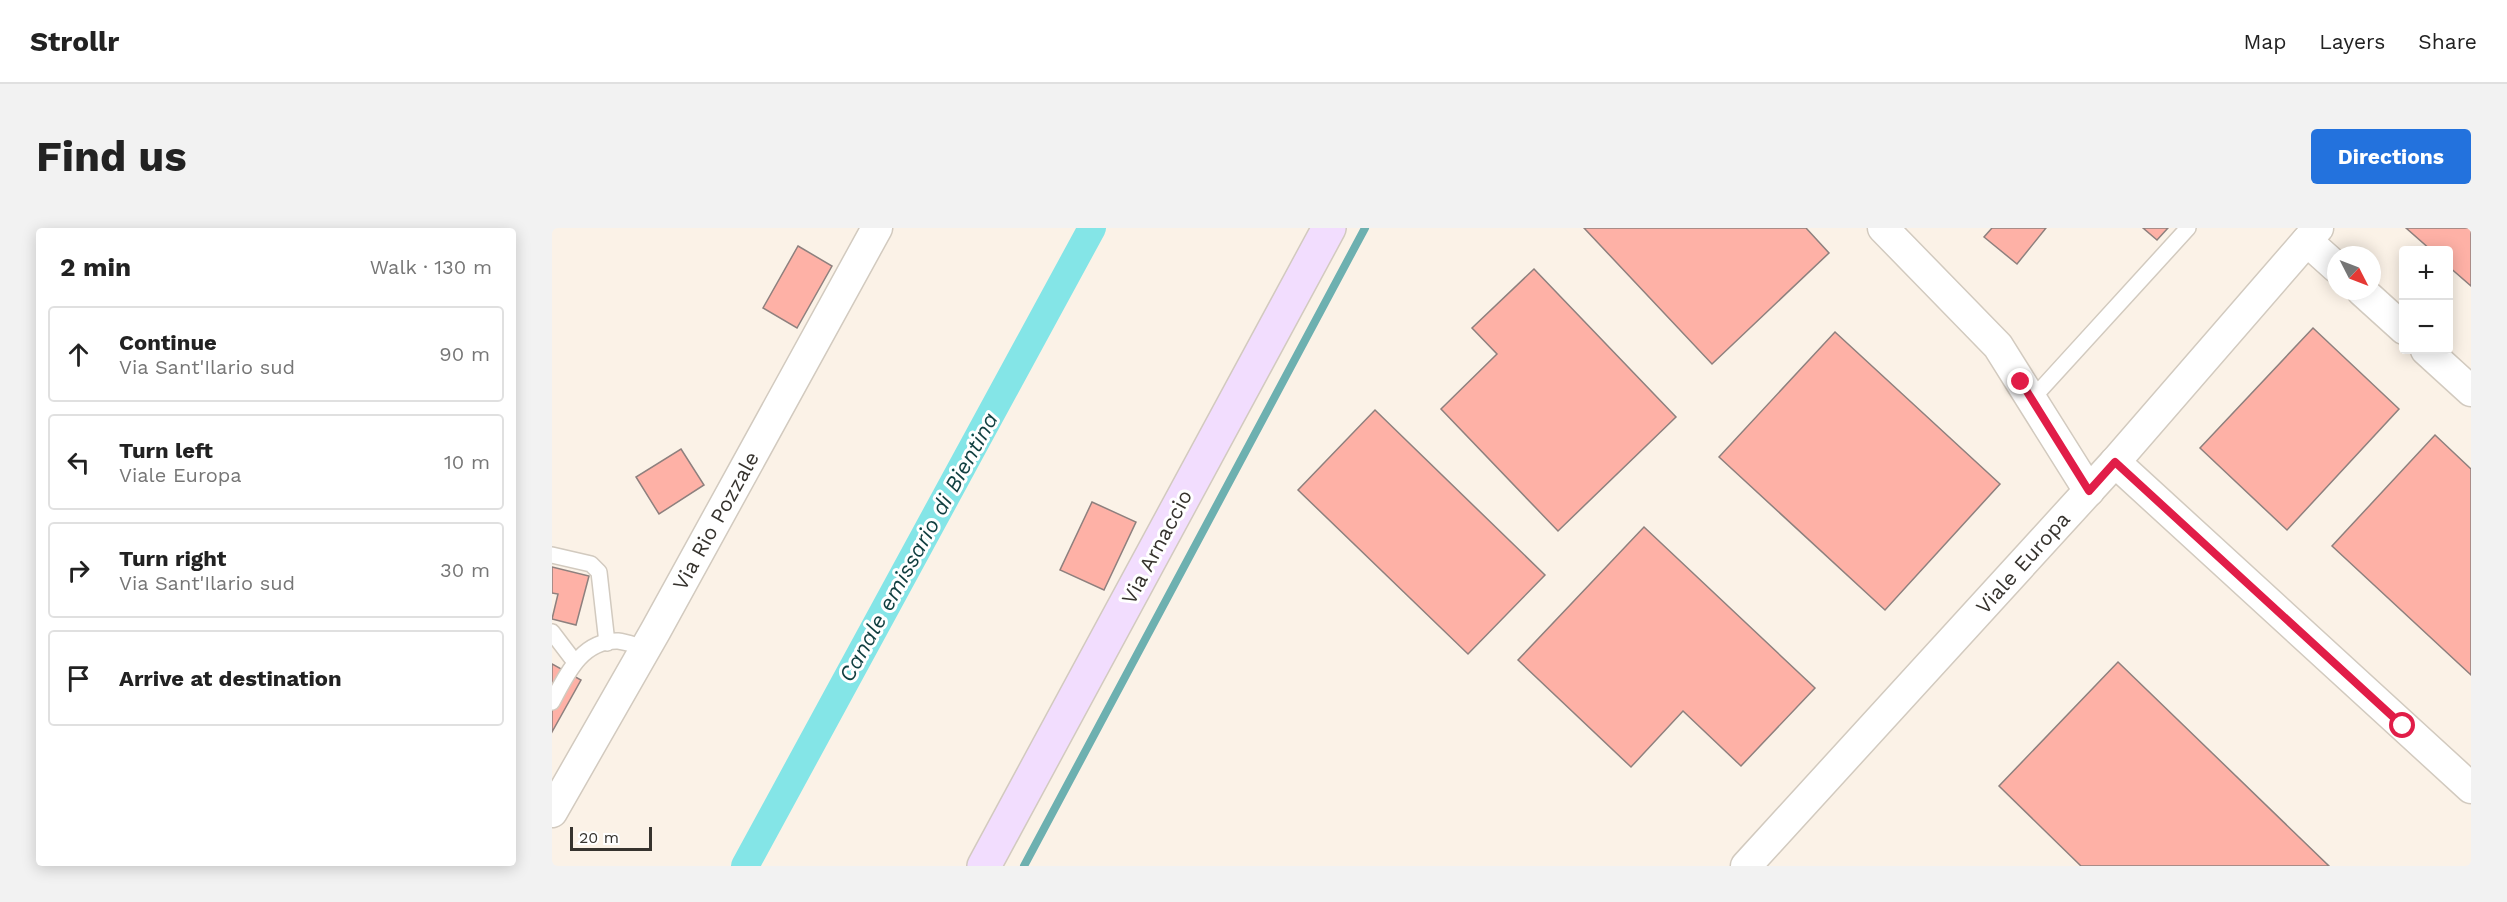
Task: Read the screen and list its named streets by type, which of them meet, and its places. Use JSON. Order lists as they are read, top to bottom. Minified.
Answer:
{"streets":{"main road":["Via Arnaccio"],"street":["Via Rio Pozzale","Viale Europa"]},"water":["Canale emissario di Bientina"],"scale_bar":"20 m","north":"bottom right","page":{"header":"Strollr","nav":["Map","Layers","Share"],"buttons":"Directions","title":"Find us","heading":["2 min","Walk · 130 m"],"map_buttons":["+","−"],"list":[["Continue","Via Sant'Ilario sud","90 m"],["Turn left","Viale Europa","10 m"],["Turn right","Via Sant'Ilario sud","30 m"],"Arrive at destination"],"scale":"20 m"}}
